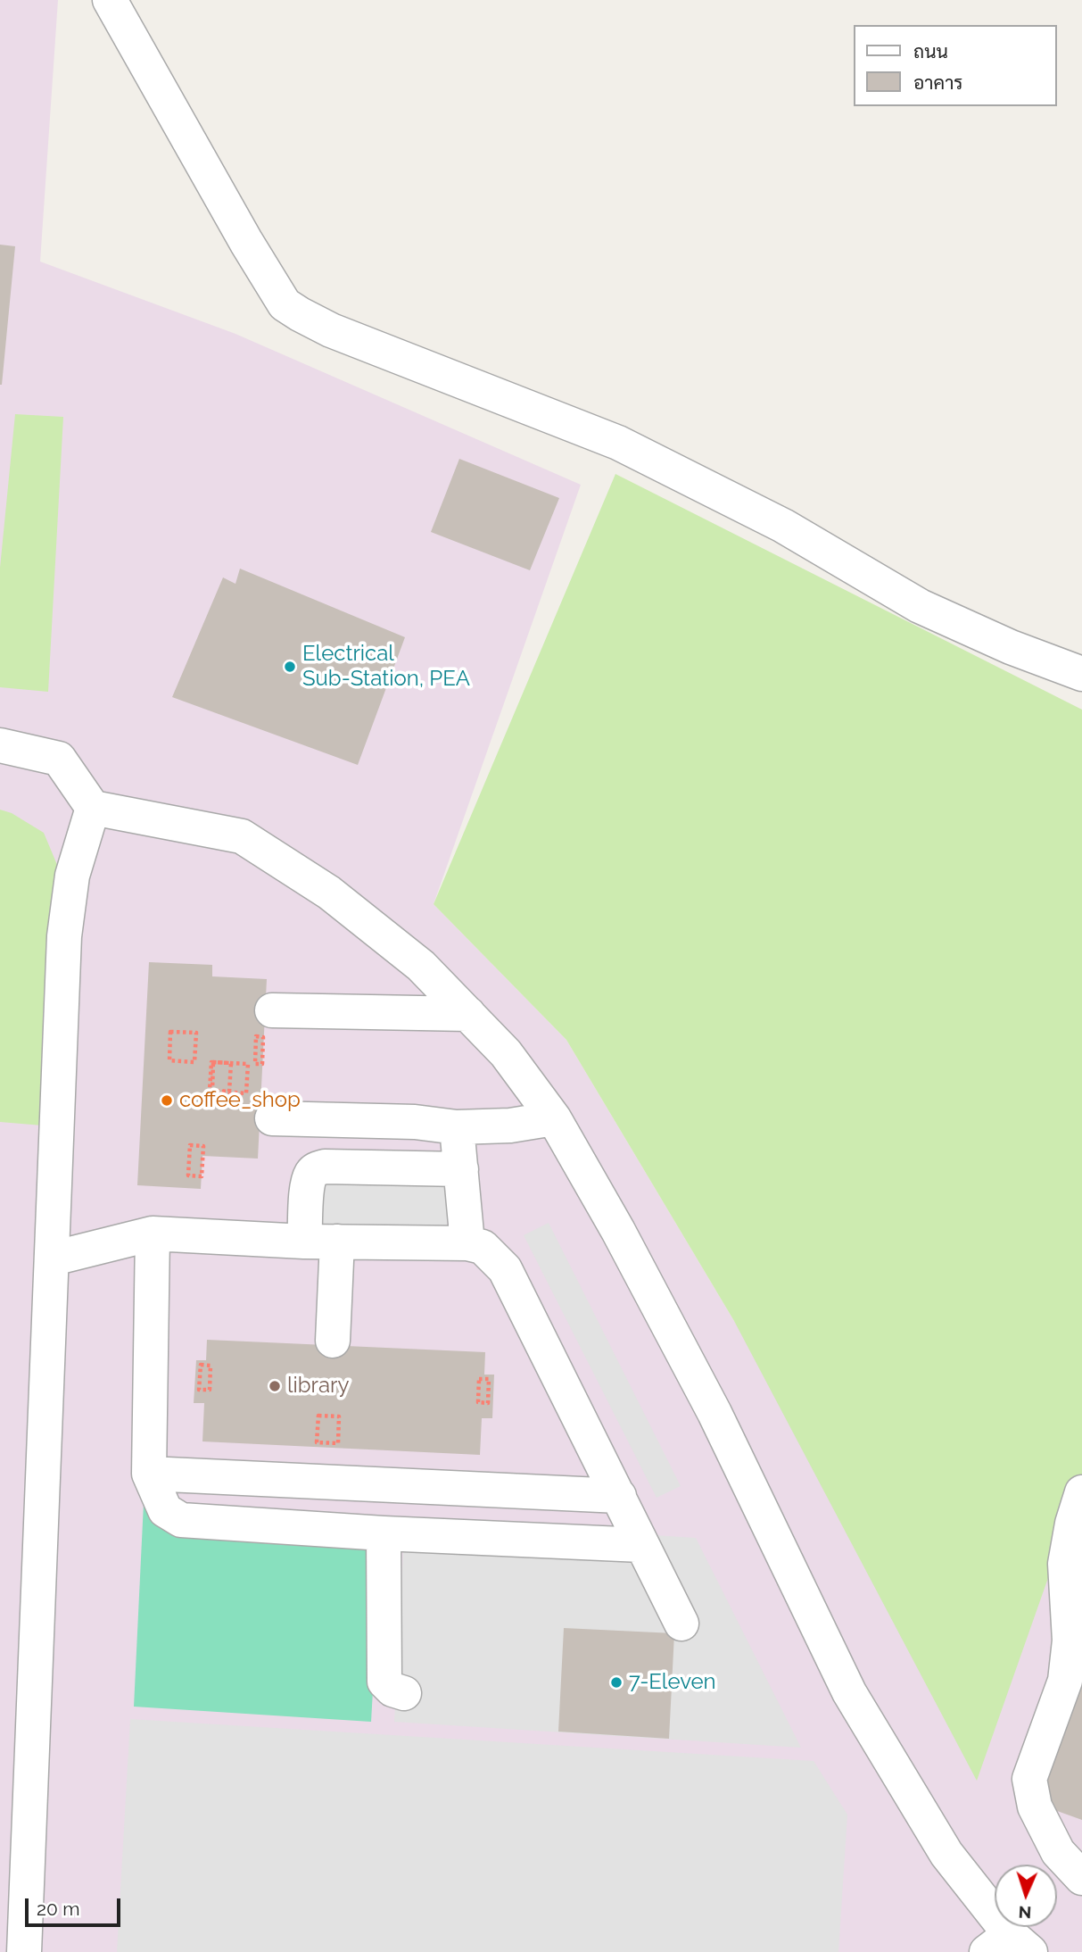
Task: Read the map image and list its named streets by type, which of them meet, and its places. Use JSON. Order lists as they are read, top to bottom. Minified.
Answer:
{"places":["Electrical Sub-Station, PEA","coffee_shop","library","7-Eleven"],"legend":["ถนน","อาคาร"],"scale_bar":"20 m","north":"bottom"}
